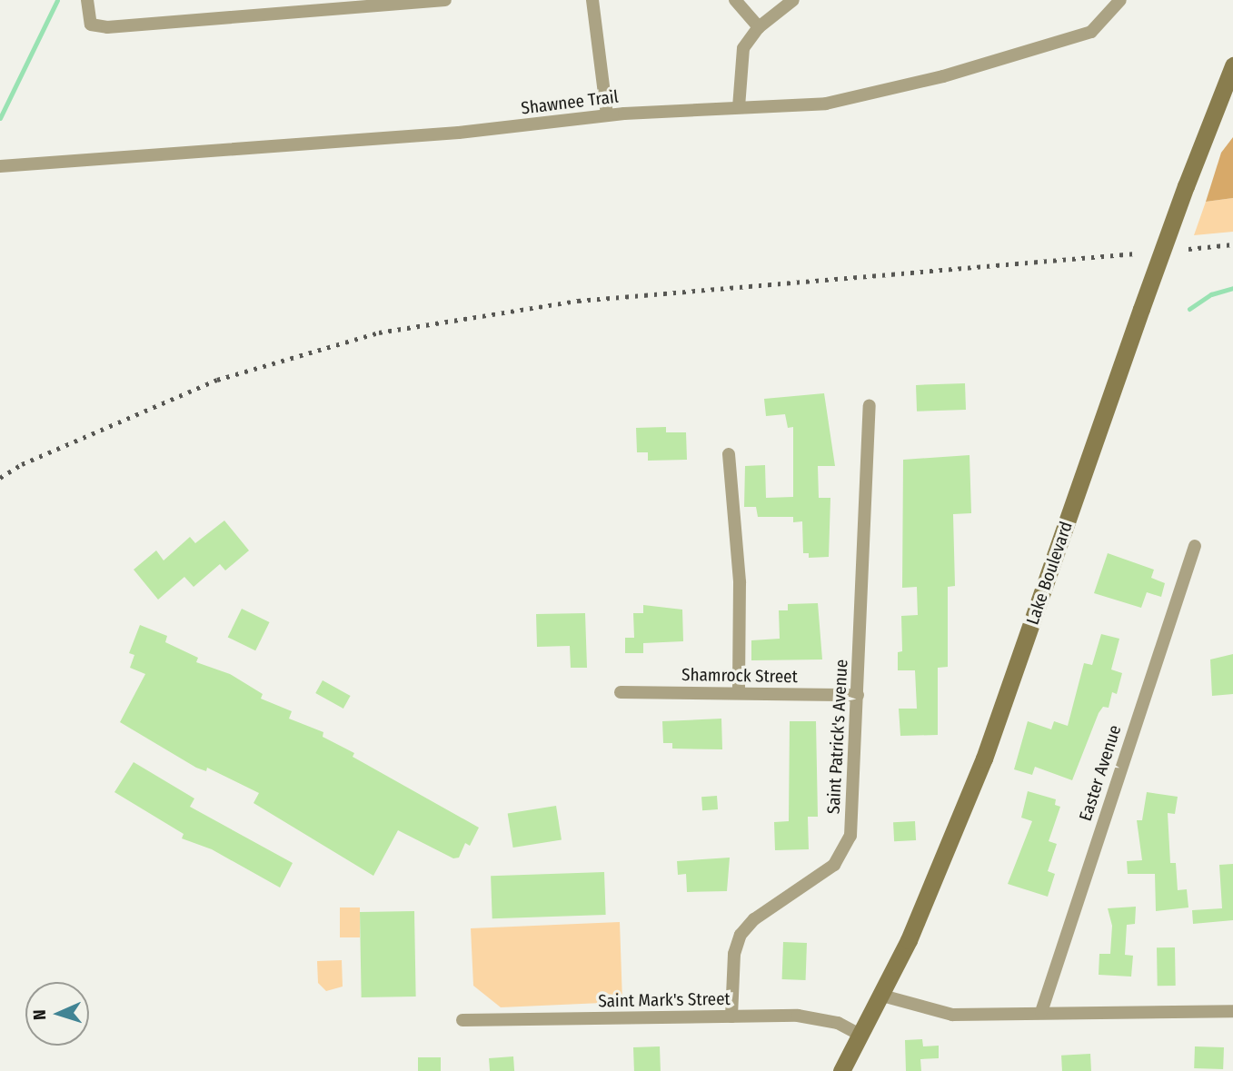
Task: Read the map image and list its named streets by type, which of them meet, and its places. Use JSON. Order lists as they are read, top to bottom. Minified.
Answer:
{"streets":{"main road":["Lake Boulevard"],"street":["Shawnee Trail","Shamrock Street","Saint Patrick's Avenue","Easter Avenue","Saint Mark's Street"]},"crossings":[["Lake Boulevard","Saint Mark's Street"],["Shamrock Street","Saint Patrick's Avenue"],["Saint Patrick's Avenue","Saint Mark's Street"]],"north":"left"}
